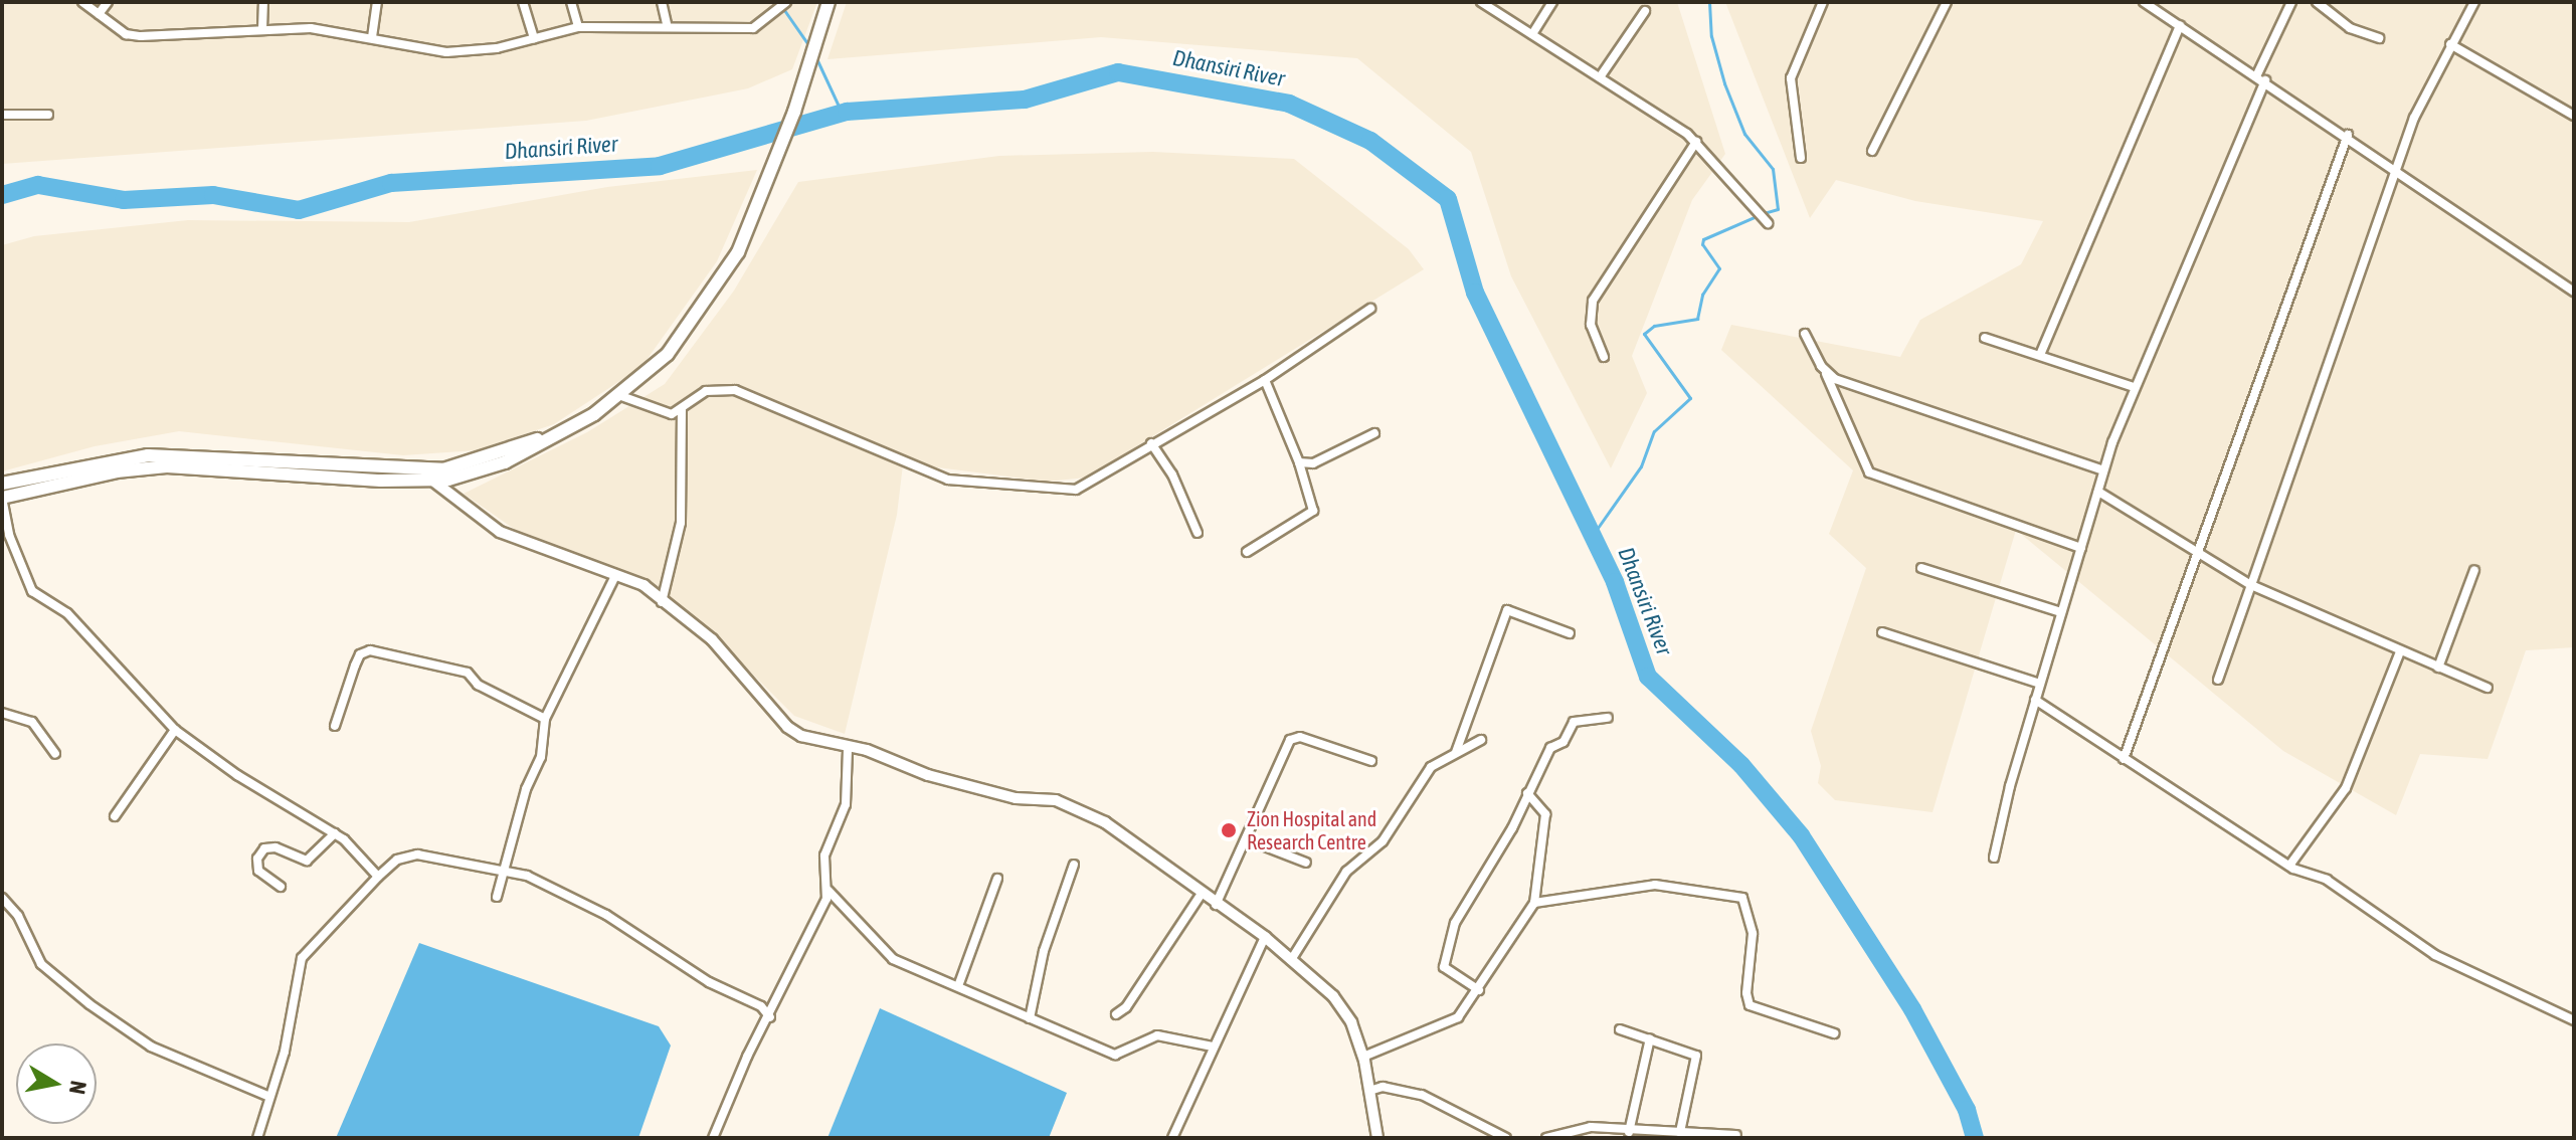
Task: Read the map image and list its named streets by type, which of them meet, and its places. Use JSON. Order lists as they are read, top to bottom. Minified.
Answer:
{"water":["Dhansiri River"],"places":["Zion Hospital and Research Centre"],"north":"right"}
